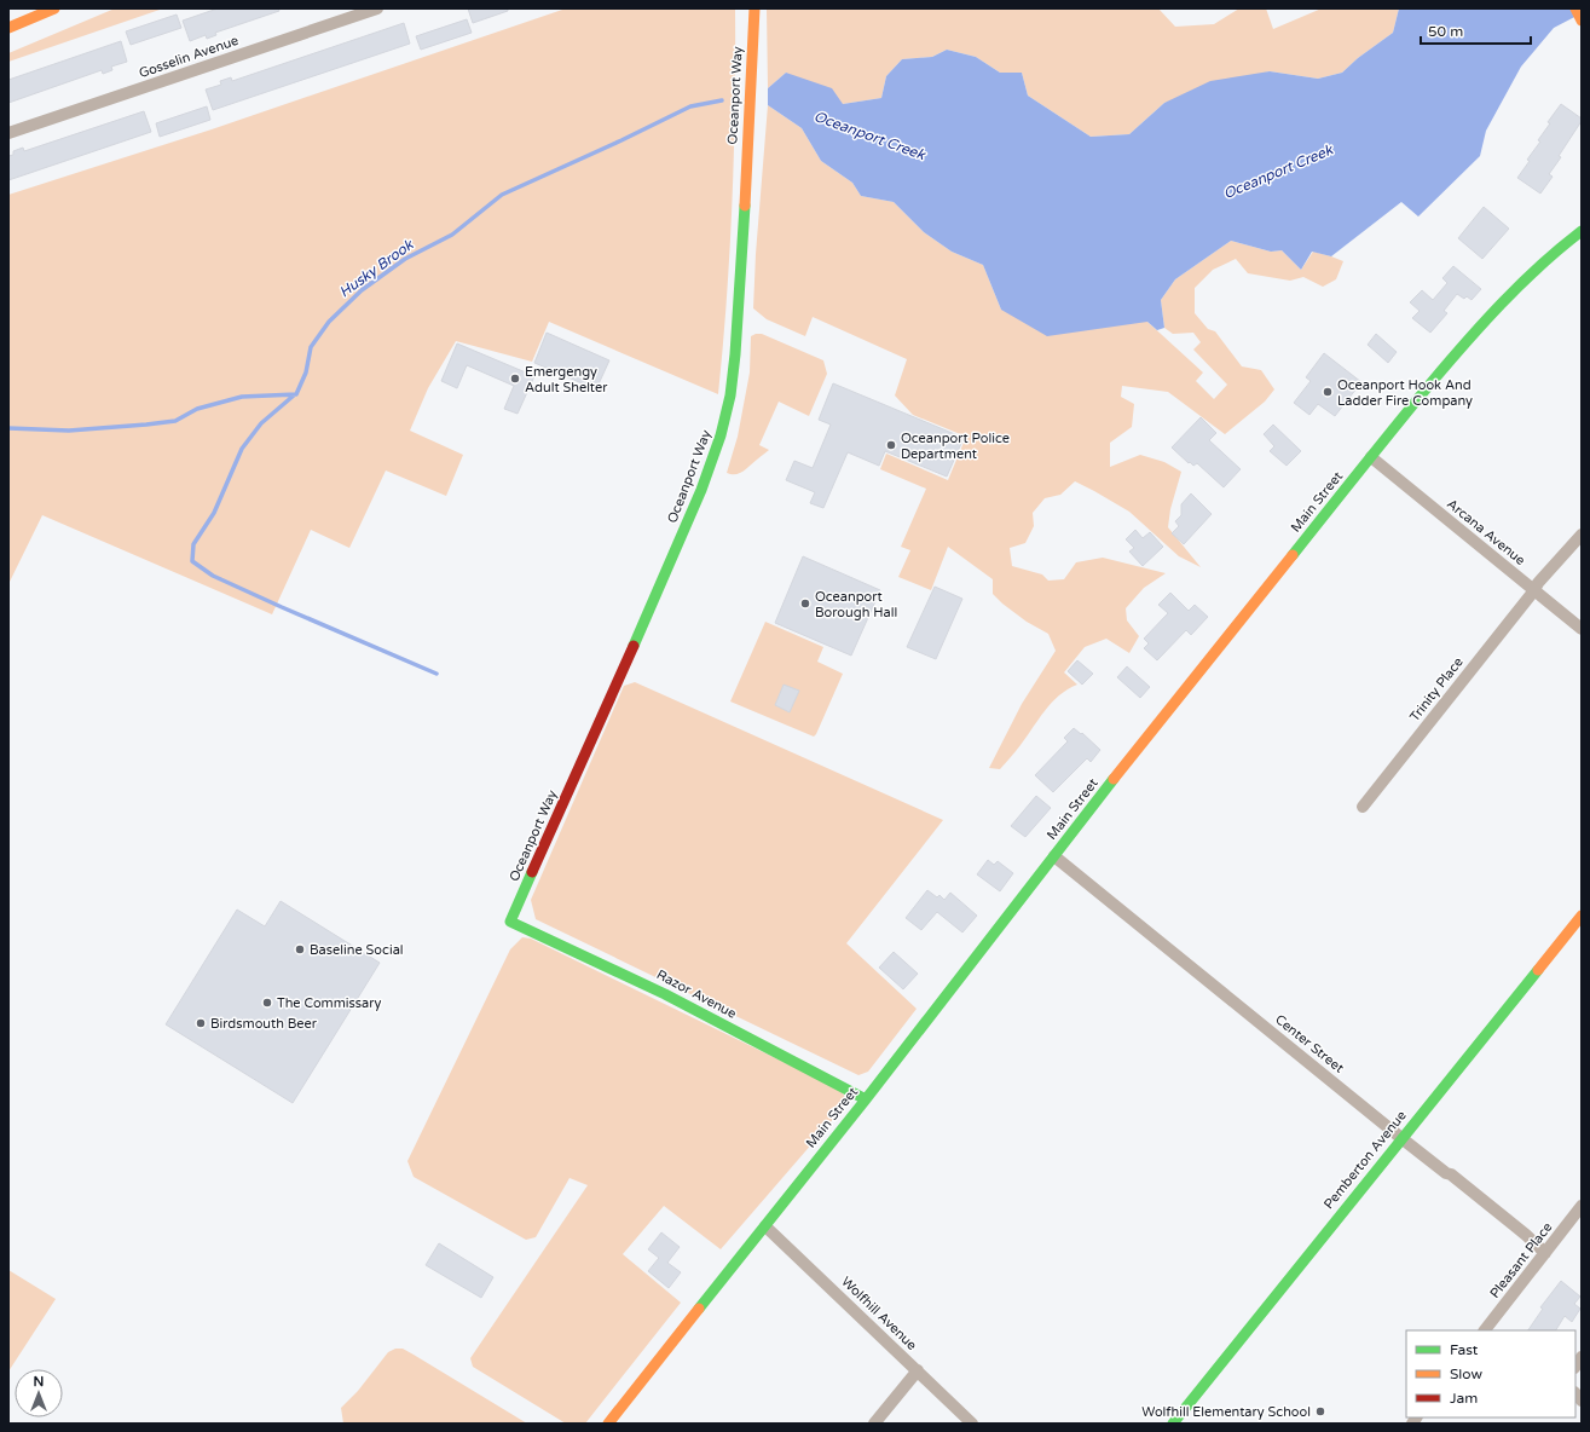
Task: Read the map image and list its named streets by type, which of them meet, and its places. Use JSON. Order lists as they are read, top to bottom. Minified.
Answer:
{"streets":{"street":["Gosselin Avenue","Oceanport Way","Main Street","Arcana Avenue","Trinity Place","Razor Avenue","Center Street","Pemberton Avenue","Pleasant Place","Wolfhill Avenue"]},"crossings":[["Oceanport Way","Razor Avenue"],["Main Street","Arcana Avenue"],["Main Street","Razor Avenue"],["Main Street","Center Street"],["Main Street","Wolfhill Avenue"],["Arcana Avenue","Trinity Place"],["Center Street","Pemberton Avenue"],["Center Street","Pleasant Place"]],"water":["Oceanport Creek","Husky Brook"],"places":["Emergengy Adult Shelter","Oceanport Hook And Ladder Fire Company","Oceanport Police Department","Oceanport Borough Hall","Baseline Social","The Commissary","Birdsmouth Beer","Wolfhill Elementary School"],"legend":["Fast","Slow","Jam"],"scale_bar":"50 m","north":"top"}
